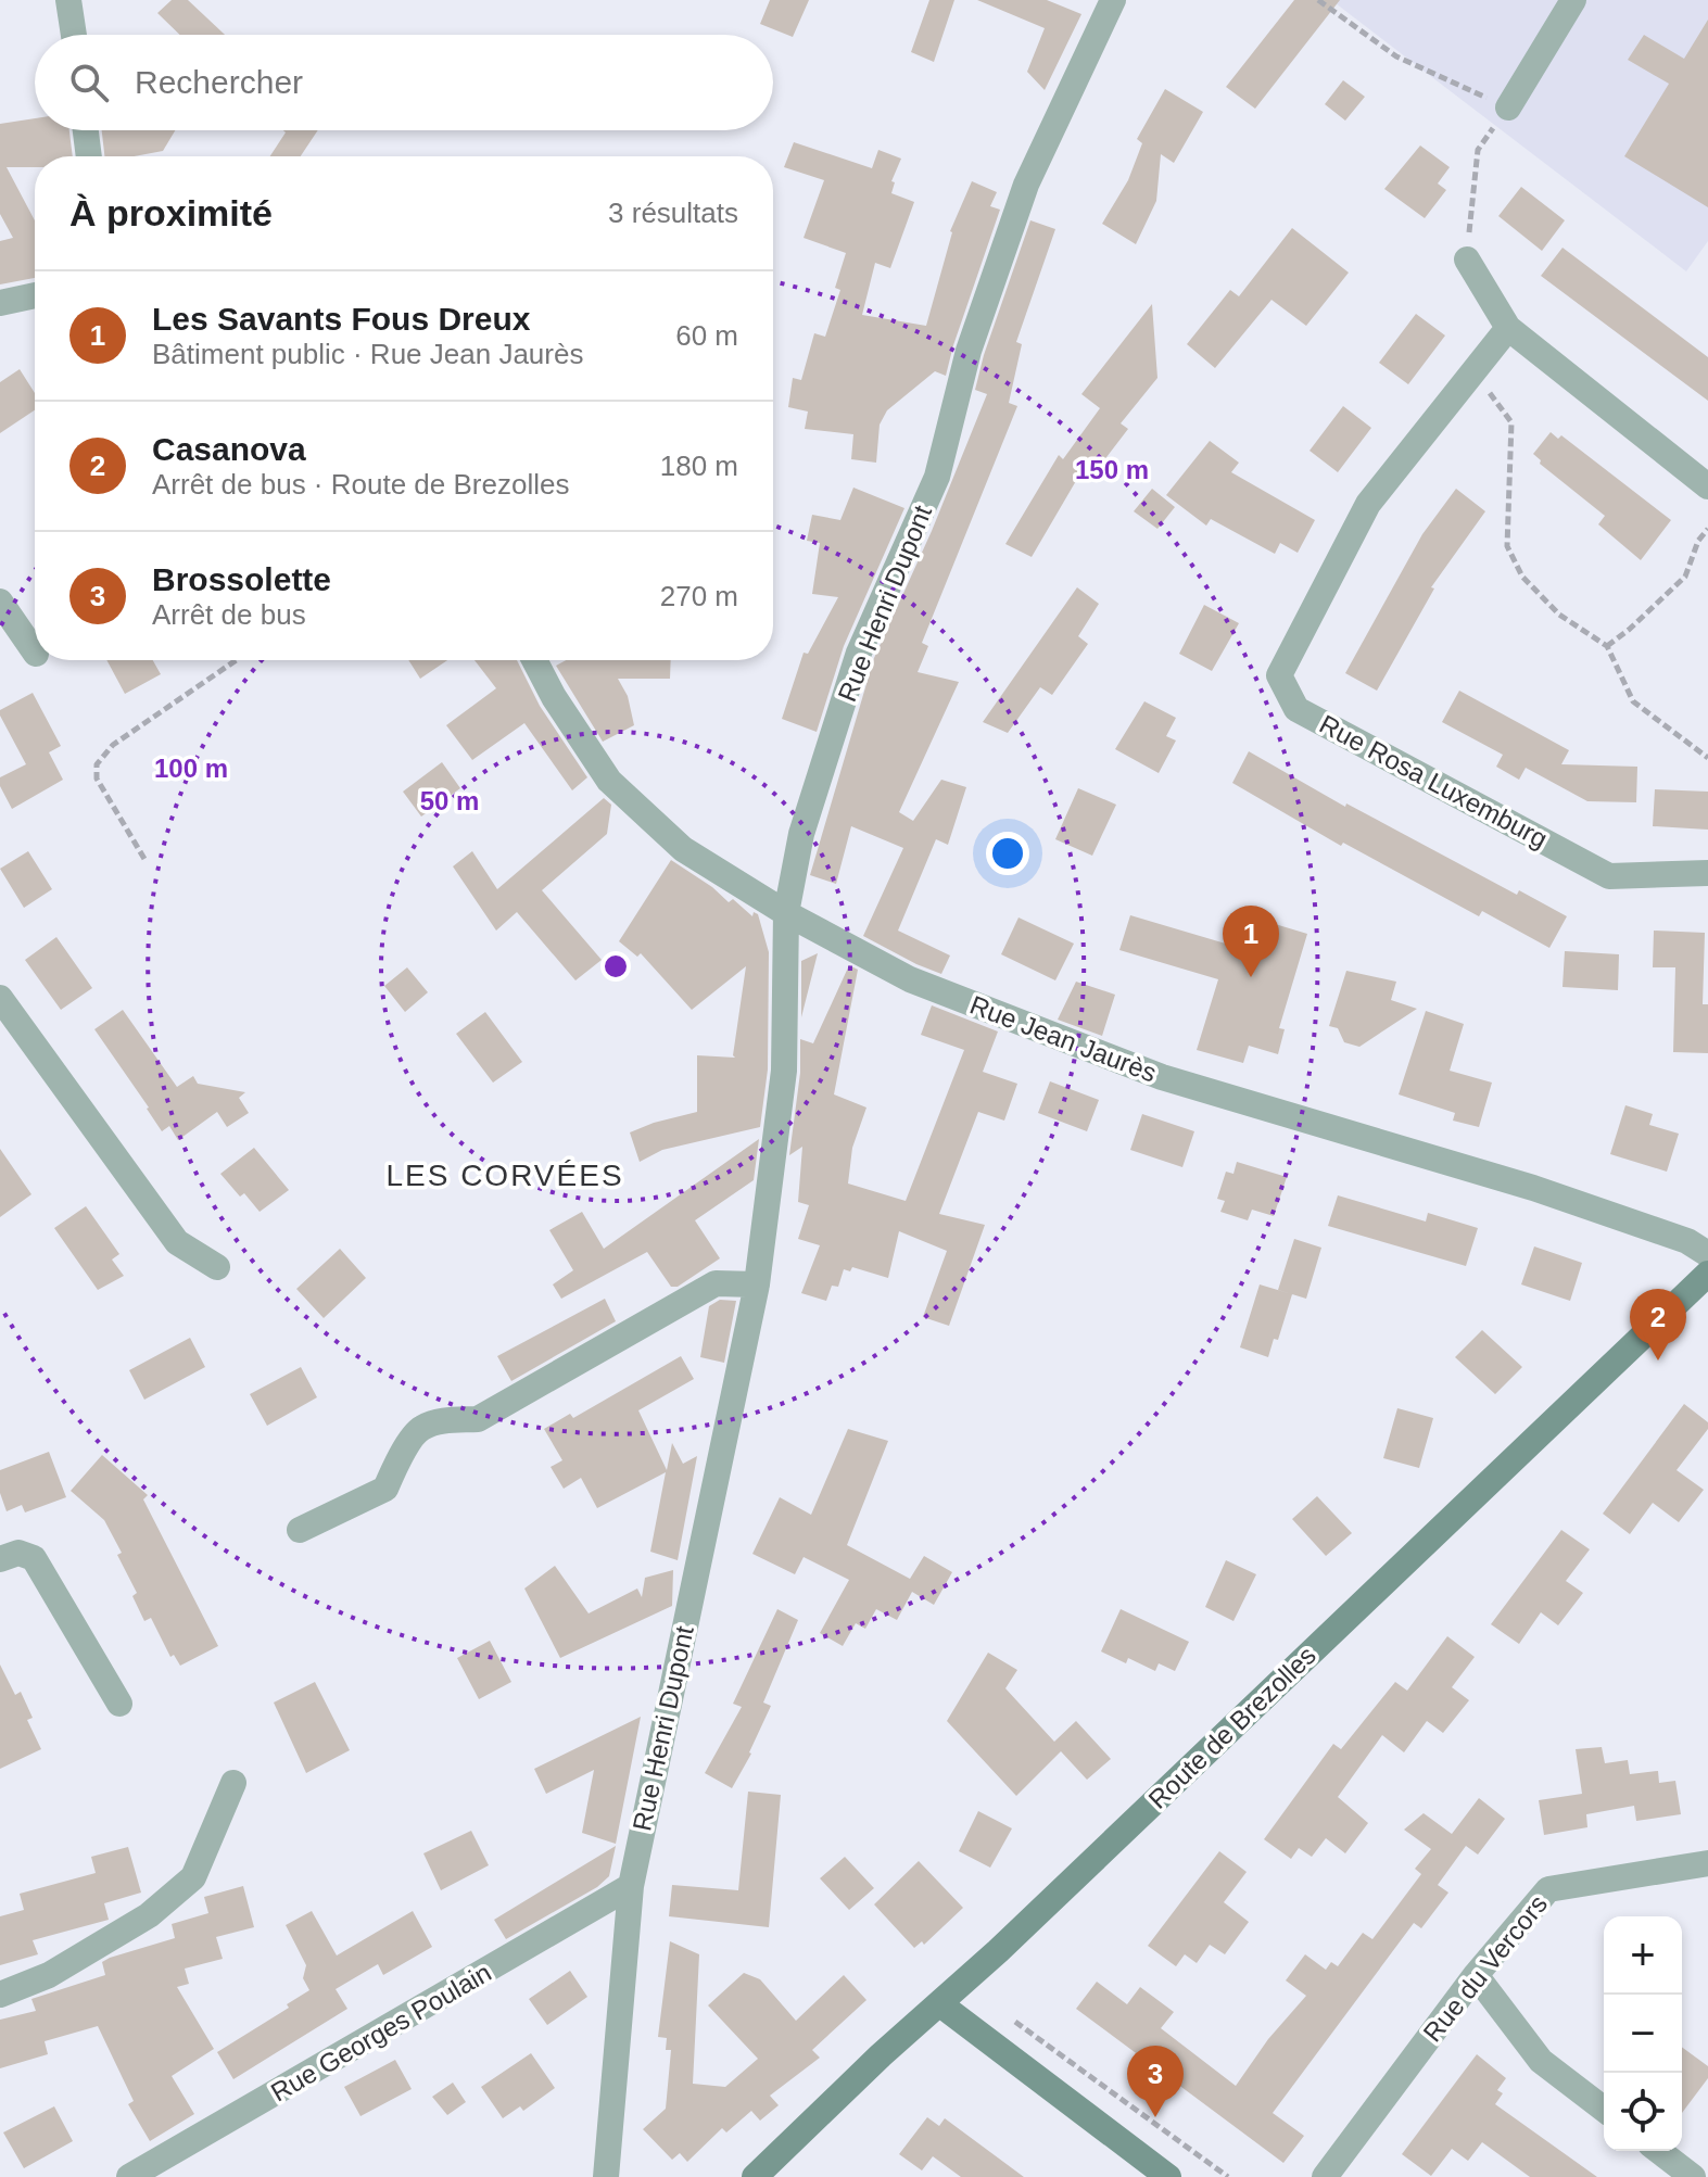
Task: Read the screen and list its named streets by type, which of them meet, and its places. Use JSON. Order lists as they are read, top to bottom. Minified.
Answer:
{"streets":{"main road":["Route de Brezolles"],"street":["Rue Henri Dupont","Rue Rosa Luxemburg","Rue Jean Jaurès","Rue du Vercors","Rue Georges Poulain"]},"crossings":[["Rue Henri Dupont","Rue Jean Jaurès"],["Rue Henri Dupont","Rue Georges Poulain"]],"districts":["LES CORVÉES"],"page":{"search":"Rechercher","heading":["À proximité","3 résultats"],"list":[{"mark":"1","name":"Les Savants Fous Dreux","note":"Bâtiment public · Rue Jean Jaurès","value":"60 m"},{"mark":"2","name":"Casanova","note":"Arrêt de bus · Route de Brezolles","value":"180 m"},{"mark":"3","name":"Brossolette","note":"Arrêt de bus","value":"270 m"}],"pins":["1","2","3"],"map_buttons":["+","−"]},"rings":["150 m","100 m","50 m"]}
